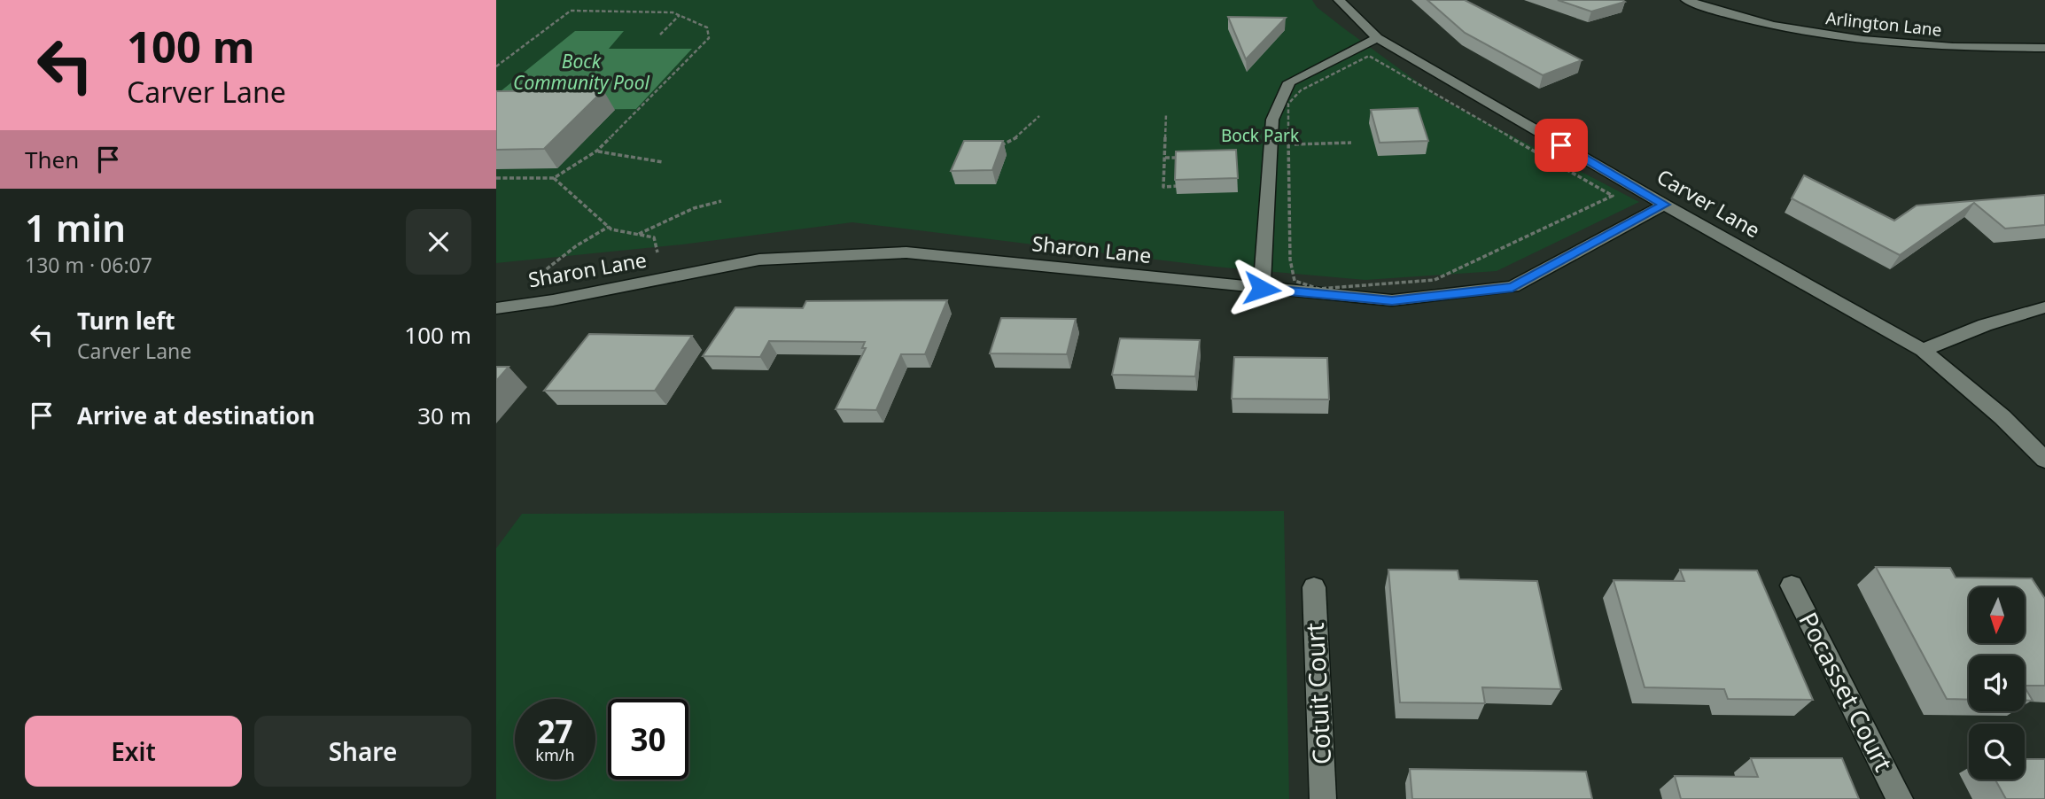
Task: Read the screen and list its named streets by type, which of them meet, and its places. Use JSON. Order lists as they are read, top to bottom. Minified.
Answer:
{"streets":{"street":["Arlington Lane","Carver Lane","Sharon Lane","Pocasset Court","Cotuit Court"]},"crossings":[["Carver Lane","Sharon Lane"]],"water":["Bock Community Pool"],"parks":["Bock Park"],"north":"bottom","page":{"turn":["100 m","Carver Lane"],"then":"Then","heading":["1 min","130 m · 06:07"],"list":[{"name":"Turn left","note":"Carver Lane","value":"100 m"},{"name":"Arrive at destination","value":"30 m"}],"speed":"27 km/h","limit":"30","buttons":["Exit","Share"]}}
